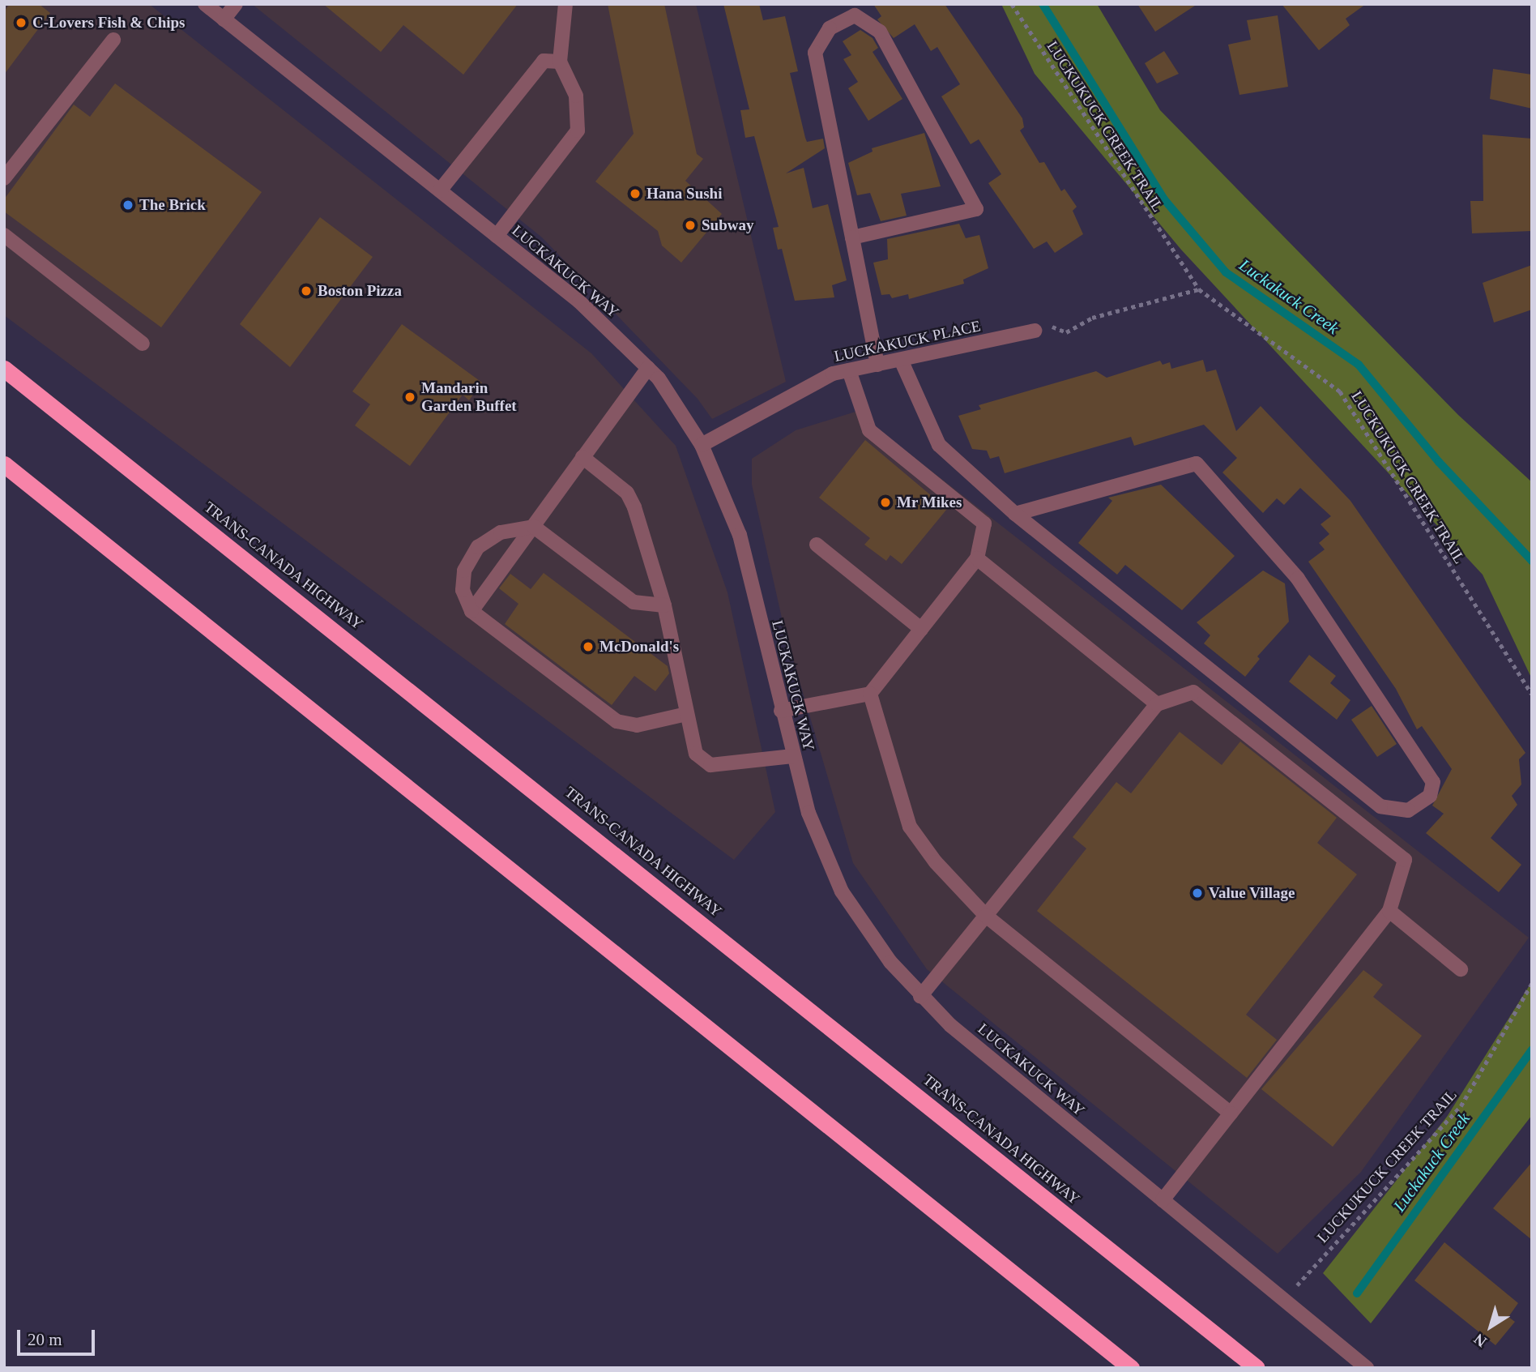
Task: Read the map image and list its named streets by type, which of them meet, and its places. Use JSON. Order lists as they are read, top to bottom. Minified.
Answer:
{"streets":{"highway":["TRANS-CANADA HIGHWAY"],"street":["LUCKAKUCK WAY","LUCKAKUCK PLACE"],"path":["LUCKUKUCK CREEK TRAIL"]},"crossings":[["LUCKUKUCK CREEK TRAIL","LUCKAKUCK WAY"],["LUCKAKUCK WAY","LUCKAKUCK PLACE"]],"water":["Luckakuck Creek"],"places":["C-Lovers Fish & Chips","Hana Sushi","The Brick","Subway","Boston Pizza","Mandarin Garden Buffet","Mr Mikes","McDonald's","Value Village"],"scale_bar":"20 m","north":"bottom left"}
